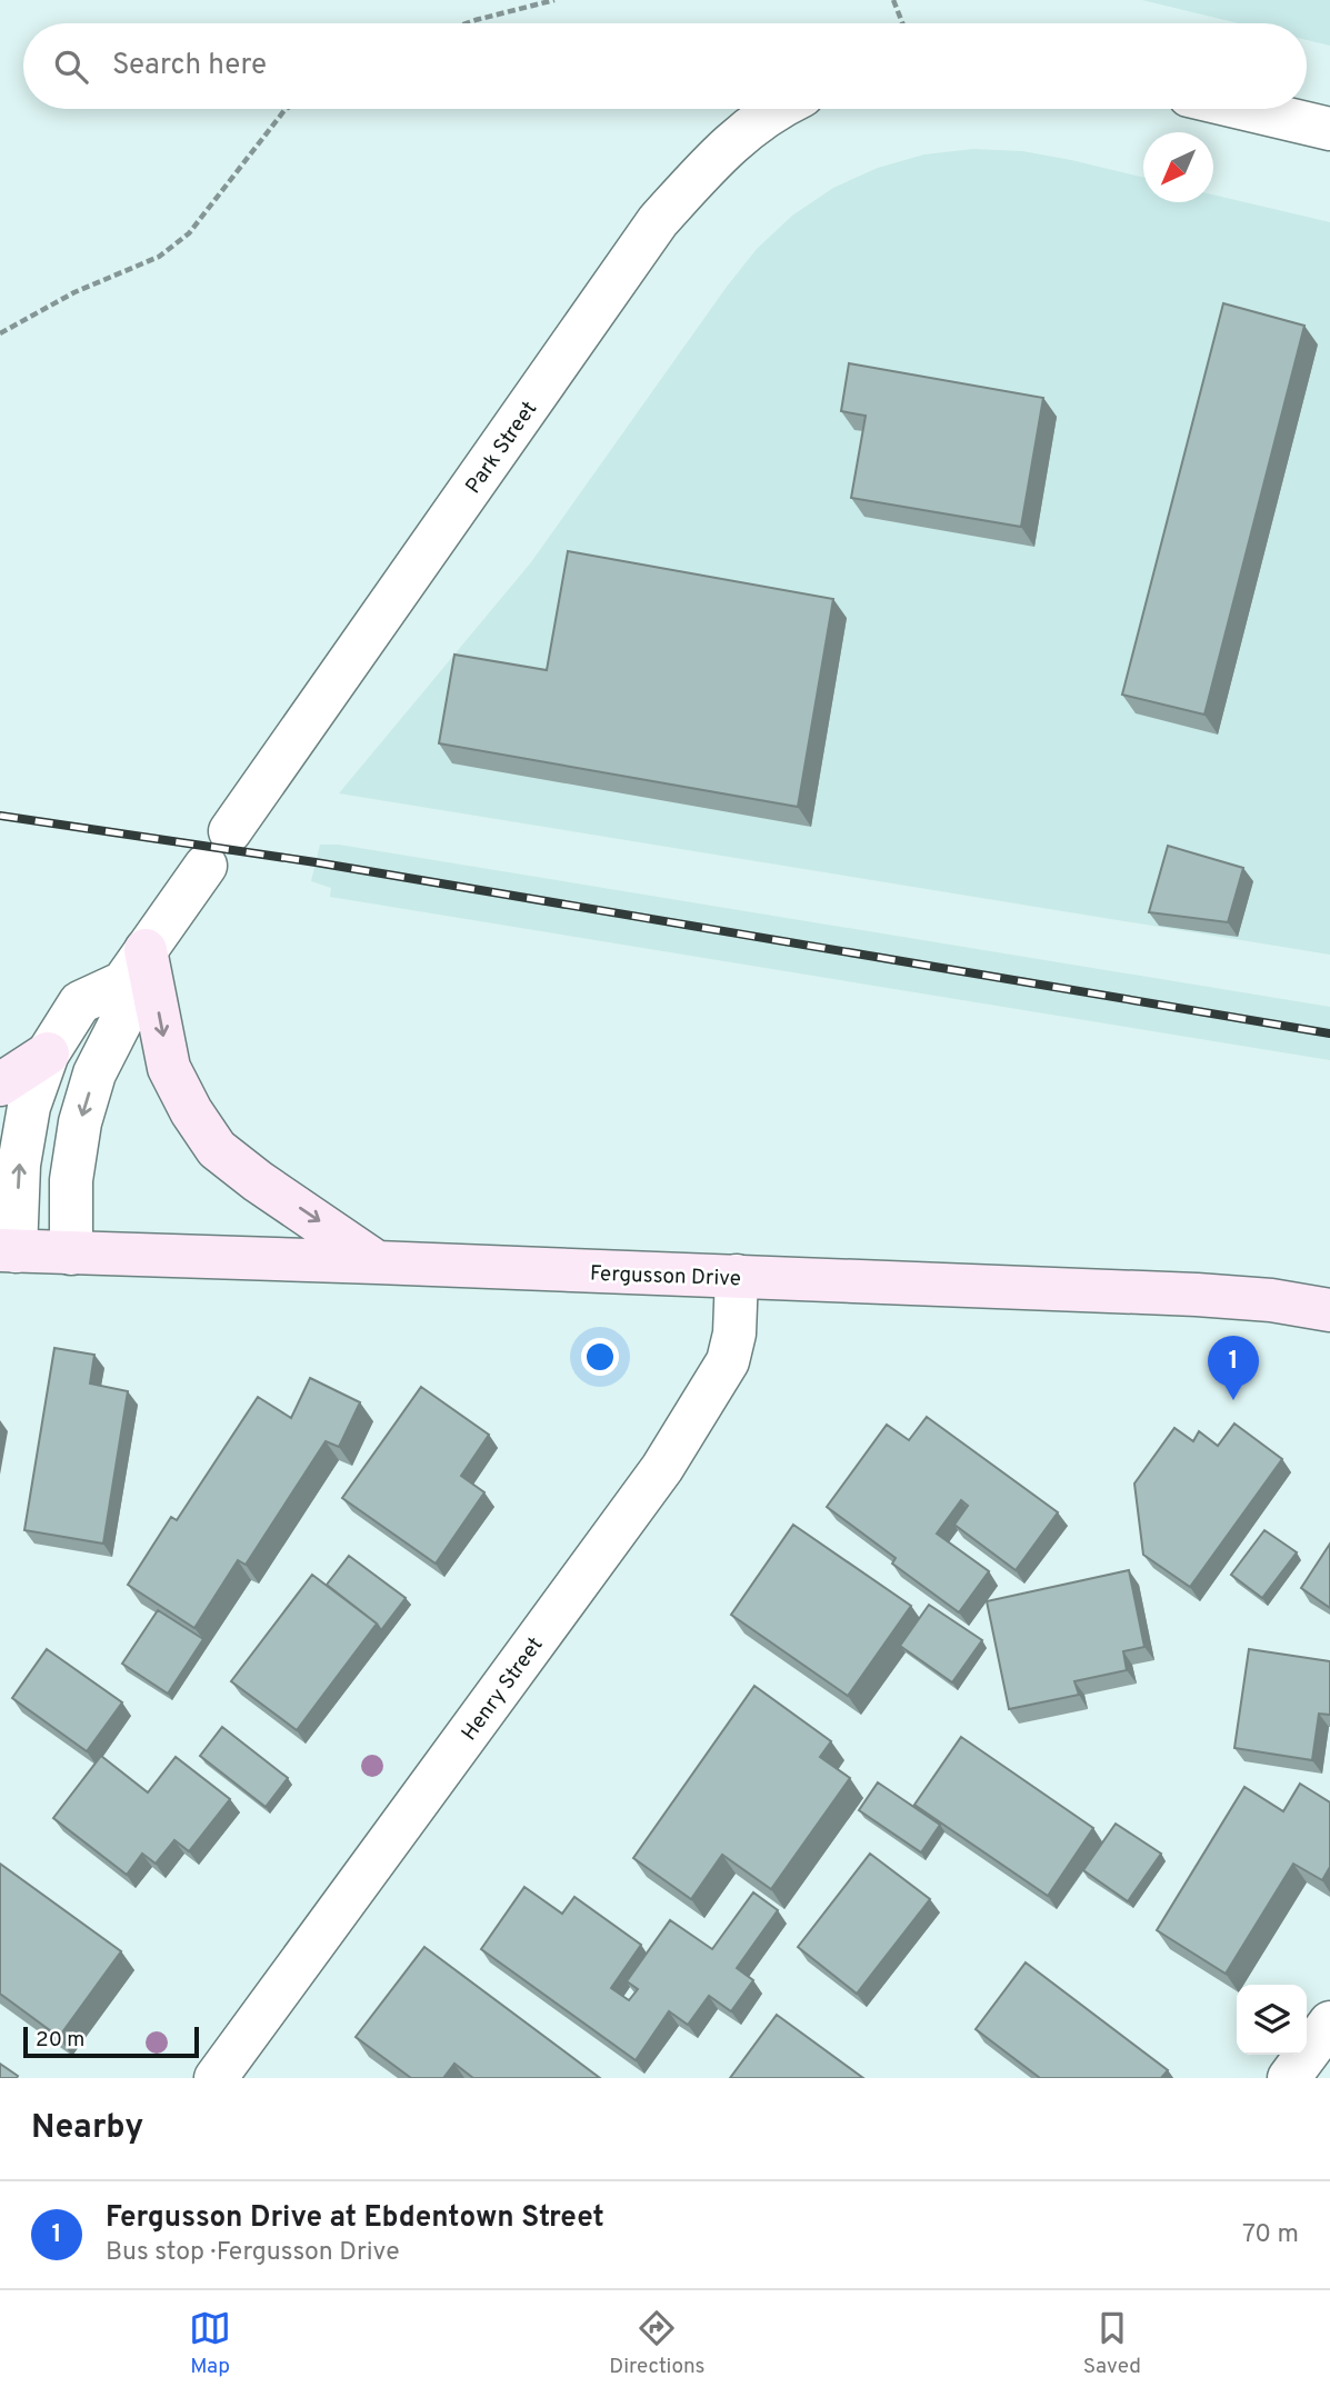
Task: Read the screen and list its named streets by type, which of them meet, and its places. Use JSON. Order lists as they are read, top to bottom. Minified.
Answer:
{"streets":{"main road":["Fergusson Drive"],"street":["Park Street","Henry Street"]},"crossings":[["Fergusson Drive","Henry Street"]],"scale_bar":"20 m","north":"bottom left","page":{"search":"Search here","pins":"1","scale":"20 m","heading":"Nearby","list":[{"mark":"1","name":"Fergusson Drive at Ebdentown Street","note":"Bus stop · Fergusson Drive","value":"70 m"}],"nav":["Map","Directions","Saved"]}}
